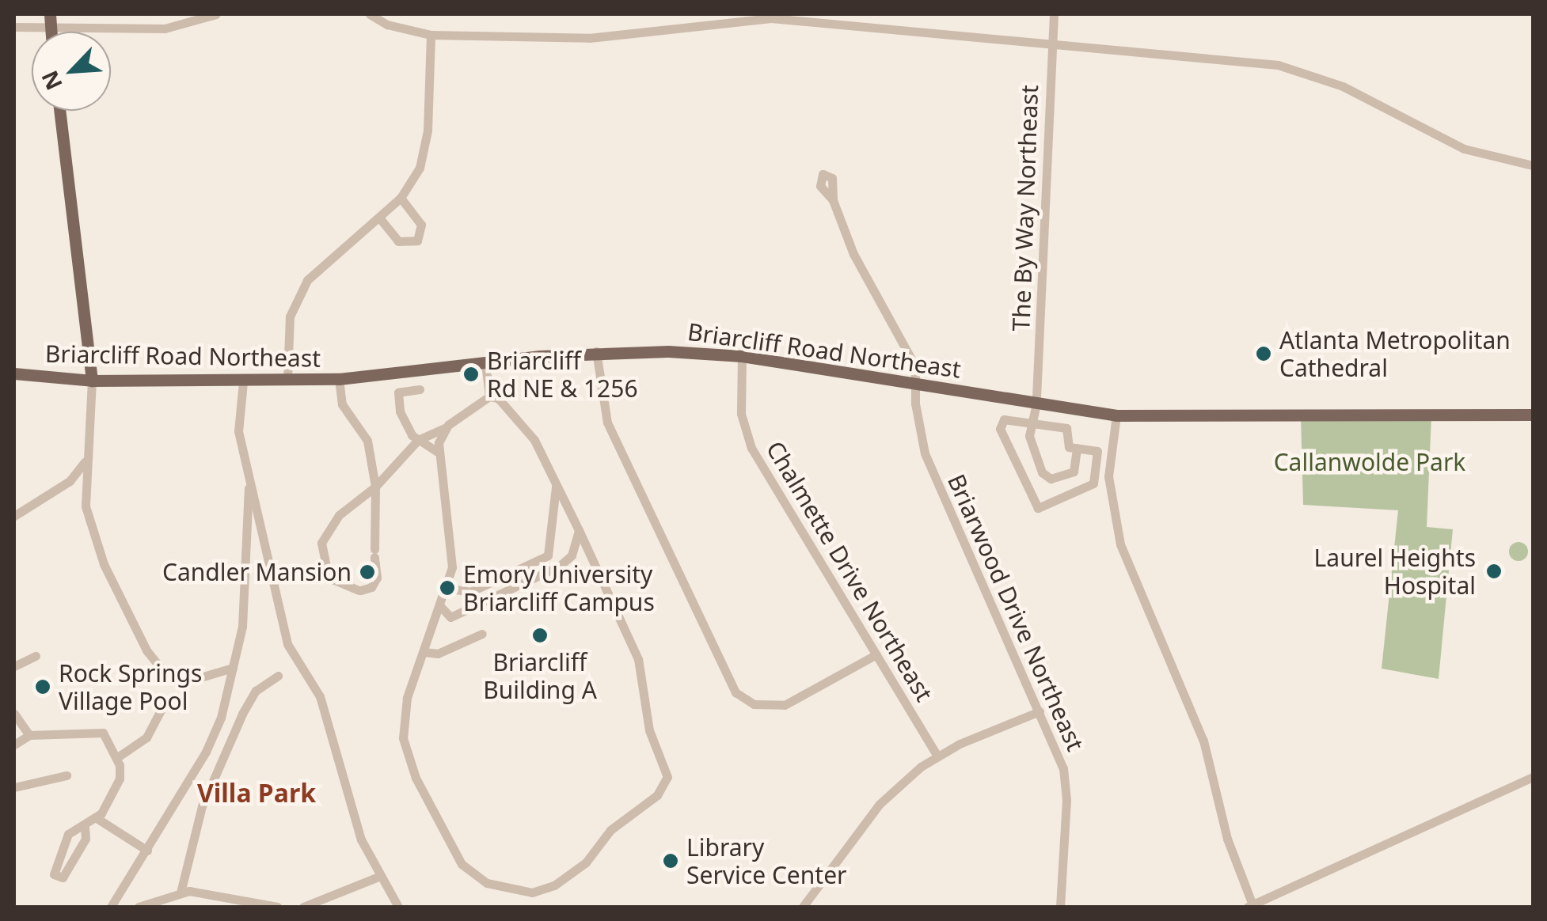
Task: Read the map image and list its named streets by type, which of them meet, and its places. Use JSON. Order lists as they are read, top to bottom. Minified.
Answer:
{"streets":{"main road":["Briarcliff Road Northeast"],"street":["The By Way Northeast","Chalmette Drive Northeast","Briarwood Drive Northeast"]},"crossings":[["The By Way Northeast","Briarcliff Road Northeast"],["Briarcliff Road Northeast","Chalmette Drive Northeast"],["Briarcliff Road Northeast","Briarwood Drive Northeast"]],"districts":["Villa Park"],"parks":["Callanwolde Park"],"places":["Atlanta Metropolitan Cathedral","Briarcliff Rd NE & 1256","Laurel Heights Hospital","Candler Mansion","Emory University Briarcliff Campus","Briarcliff Building A","Rock Springs Village Pool","Library Service Center"],"north":"bottom left"}
